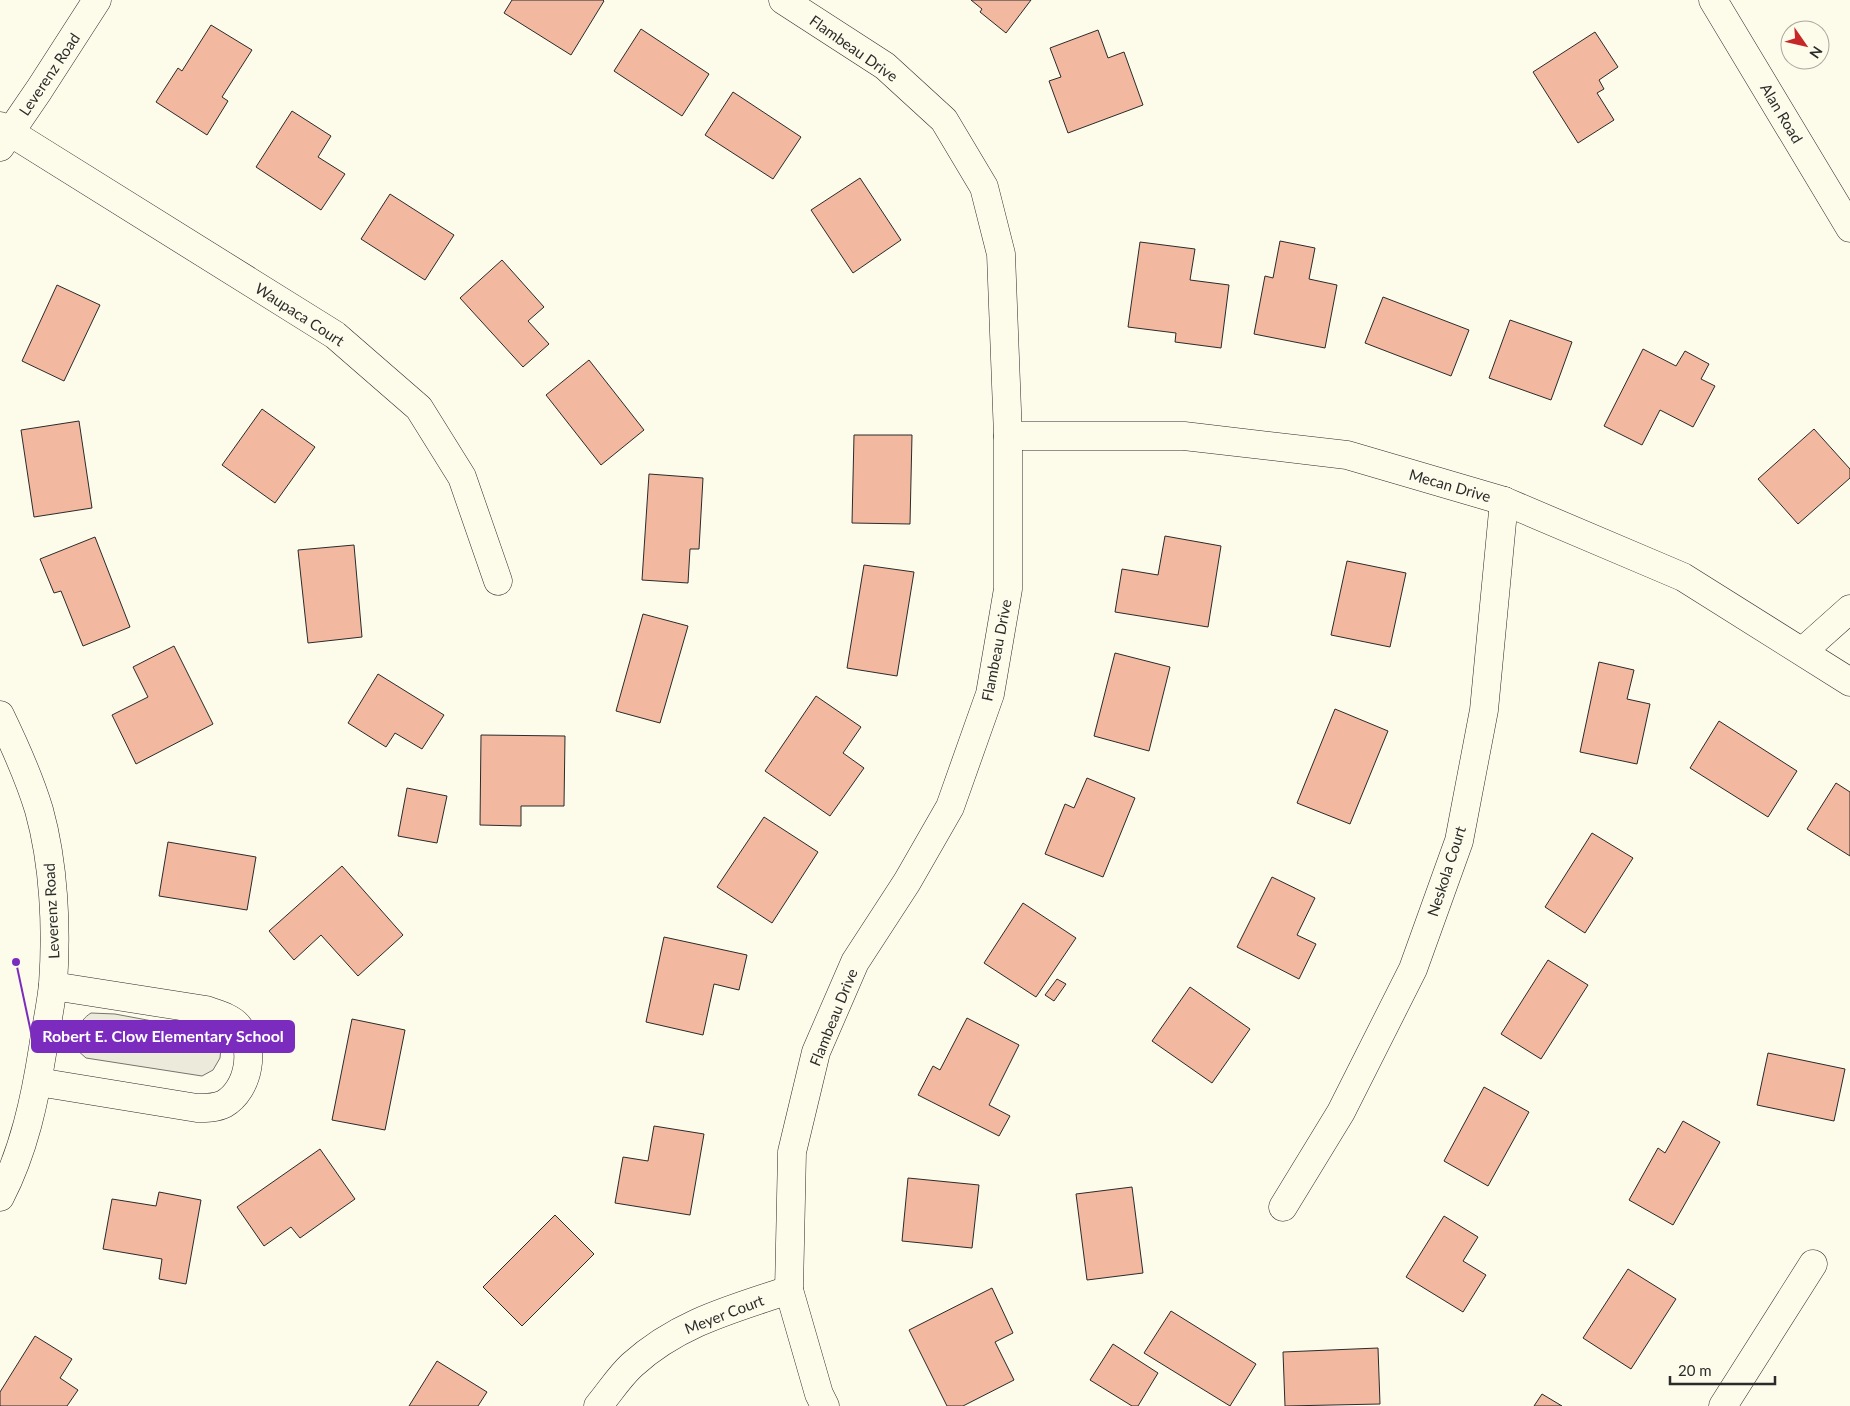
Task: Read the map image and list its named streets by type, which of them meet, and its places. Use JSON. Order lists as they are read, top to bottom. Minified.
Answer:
{"streets":{"street":["Flambeau Drive","Leverenz Road","Alan Road","Waupaca Court","Mecan Drive","Neskola Court","Meyer Court"]},"crossings":[["Flambeau Drive","Mecan Drive"],["Flambeau Drive","Meyer Court"],["Leverenz Road","Waupaca Court"],["Mecan Drive","Neskola Court"]],"places":["Robert E. Clow Elementary School"],"scale_bar":"20 m","north":"bottom right"}
